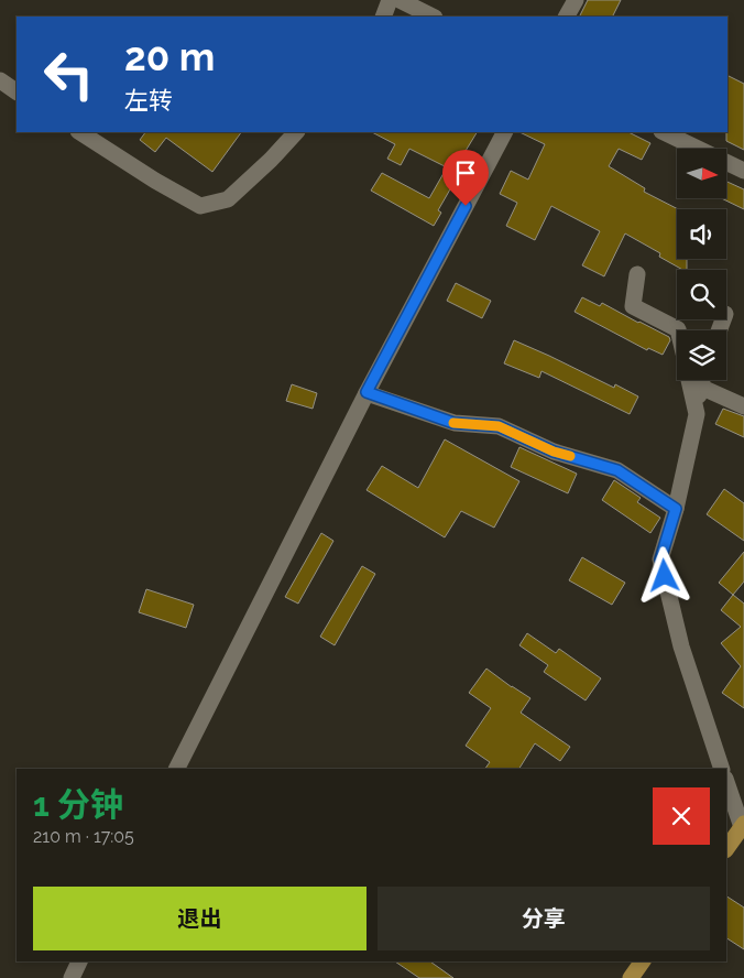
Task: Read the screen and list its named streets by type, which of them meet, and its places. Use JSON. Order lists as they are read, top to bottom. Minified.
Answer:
{"north":"right","page":{"turn":["20 m","左转"],"heading":["1 分钟","210 m · 17:05"],"buttons":["退出","分享"]}}
